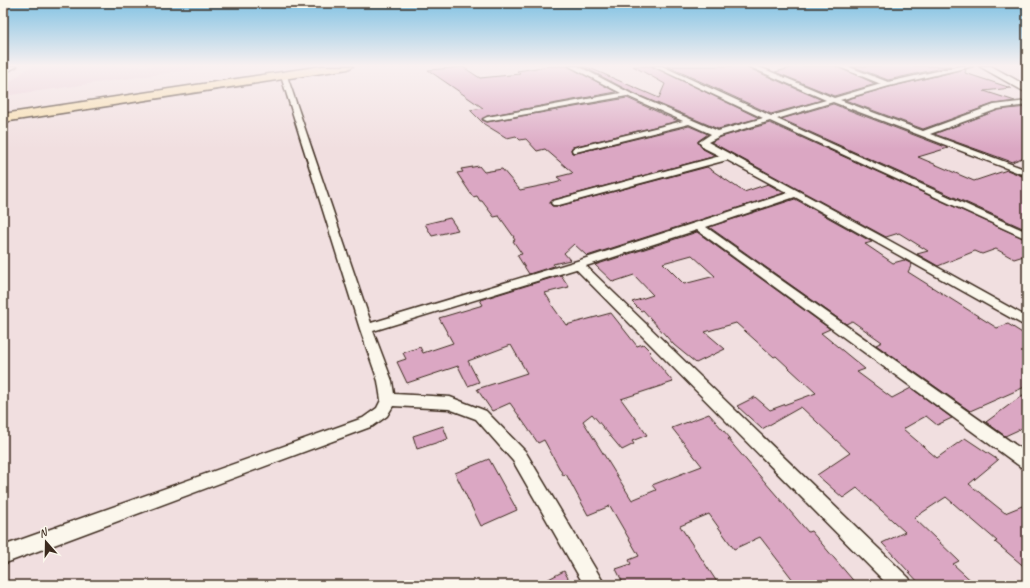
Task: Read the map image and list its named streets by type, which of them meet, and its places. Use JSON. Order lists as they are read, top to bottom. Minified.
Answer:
{"north":"top"}
